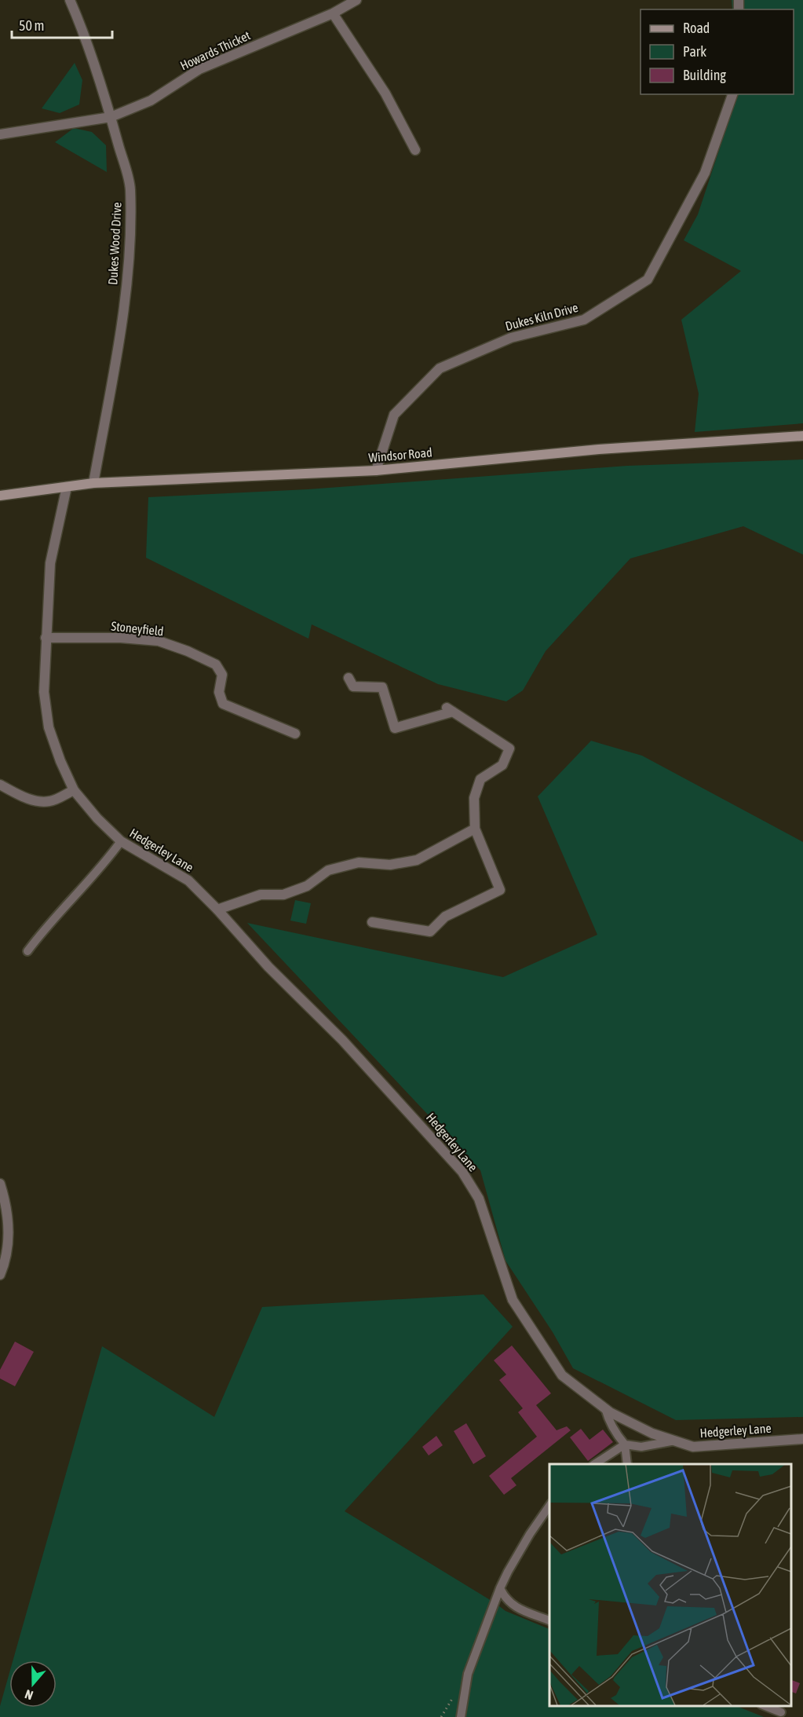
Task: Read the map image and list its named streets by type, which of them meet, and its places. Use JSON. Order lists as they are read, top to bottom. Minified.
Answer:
{"streets":{"main road":["Windsor Road"],"street":["Howards Thicket","Dukes Wood Drive","Dukes Kiln Drive","Stoneyfield","Hedgerley Lane"]},"crossings":[["Howards Thicket","Dukes Wood Drive"],["Dukes Wood Drive","Windsor Road"],["Dukes Kiln Drive","Windsor Road"],["Windsor Road","Hedgerley Lane"],["Stoneyfield","Hedgerley Lane"]],"legend":["Road","Park","Building"],"scale_bar":"50 m","north":"bottom"}
